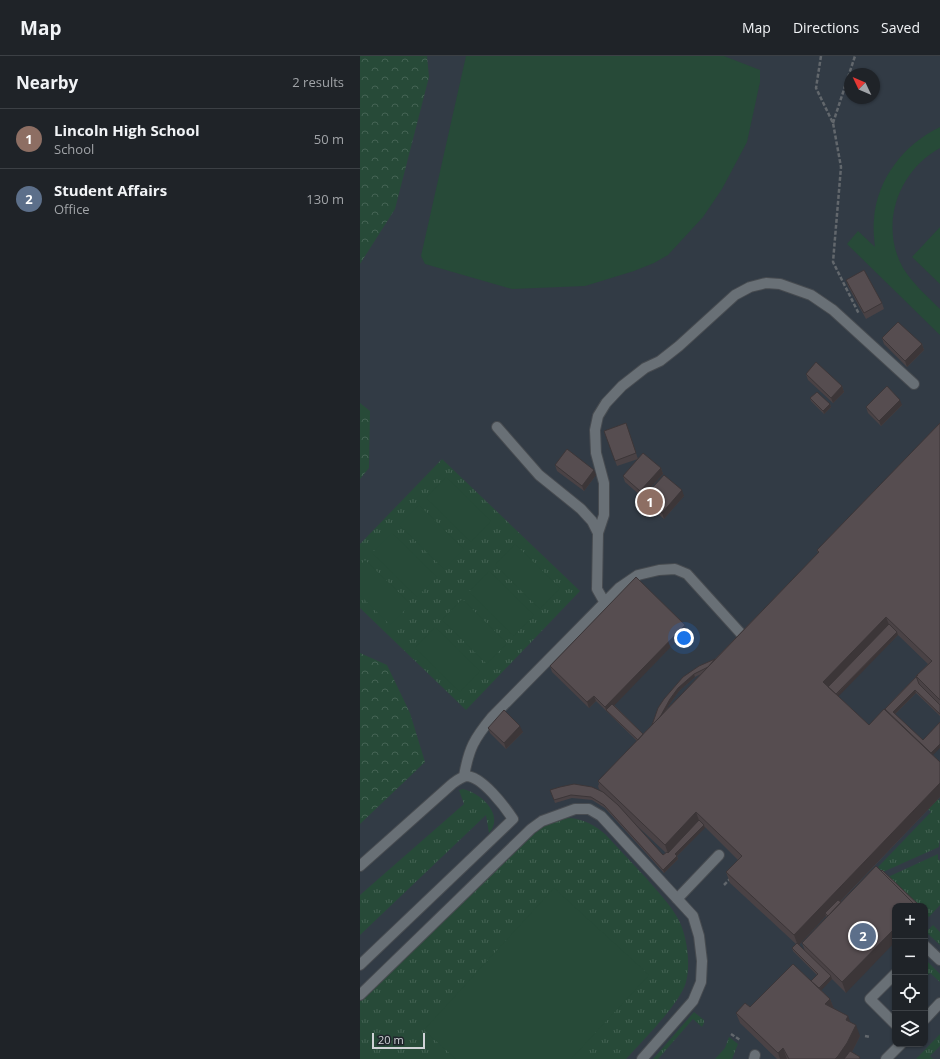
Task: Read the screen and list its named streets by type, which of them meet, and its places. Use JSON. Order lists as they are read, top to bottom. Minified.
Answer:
{"scale_bar":"20 m","north":"top left","page":{"header":"Map","nav":["Map","Directions","Saved"],"heading":["Nearby","2 results"],"list":[{"mark":"1","name":"Lincoln High School","note":"School","value":"50 m"},{"mark":"2","name":"Student Affairs","note":"Office","value":"130 m"}],"pins":["1","2"],"map_buttons":["+","−"],"scale":"20 m"}}
